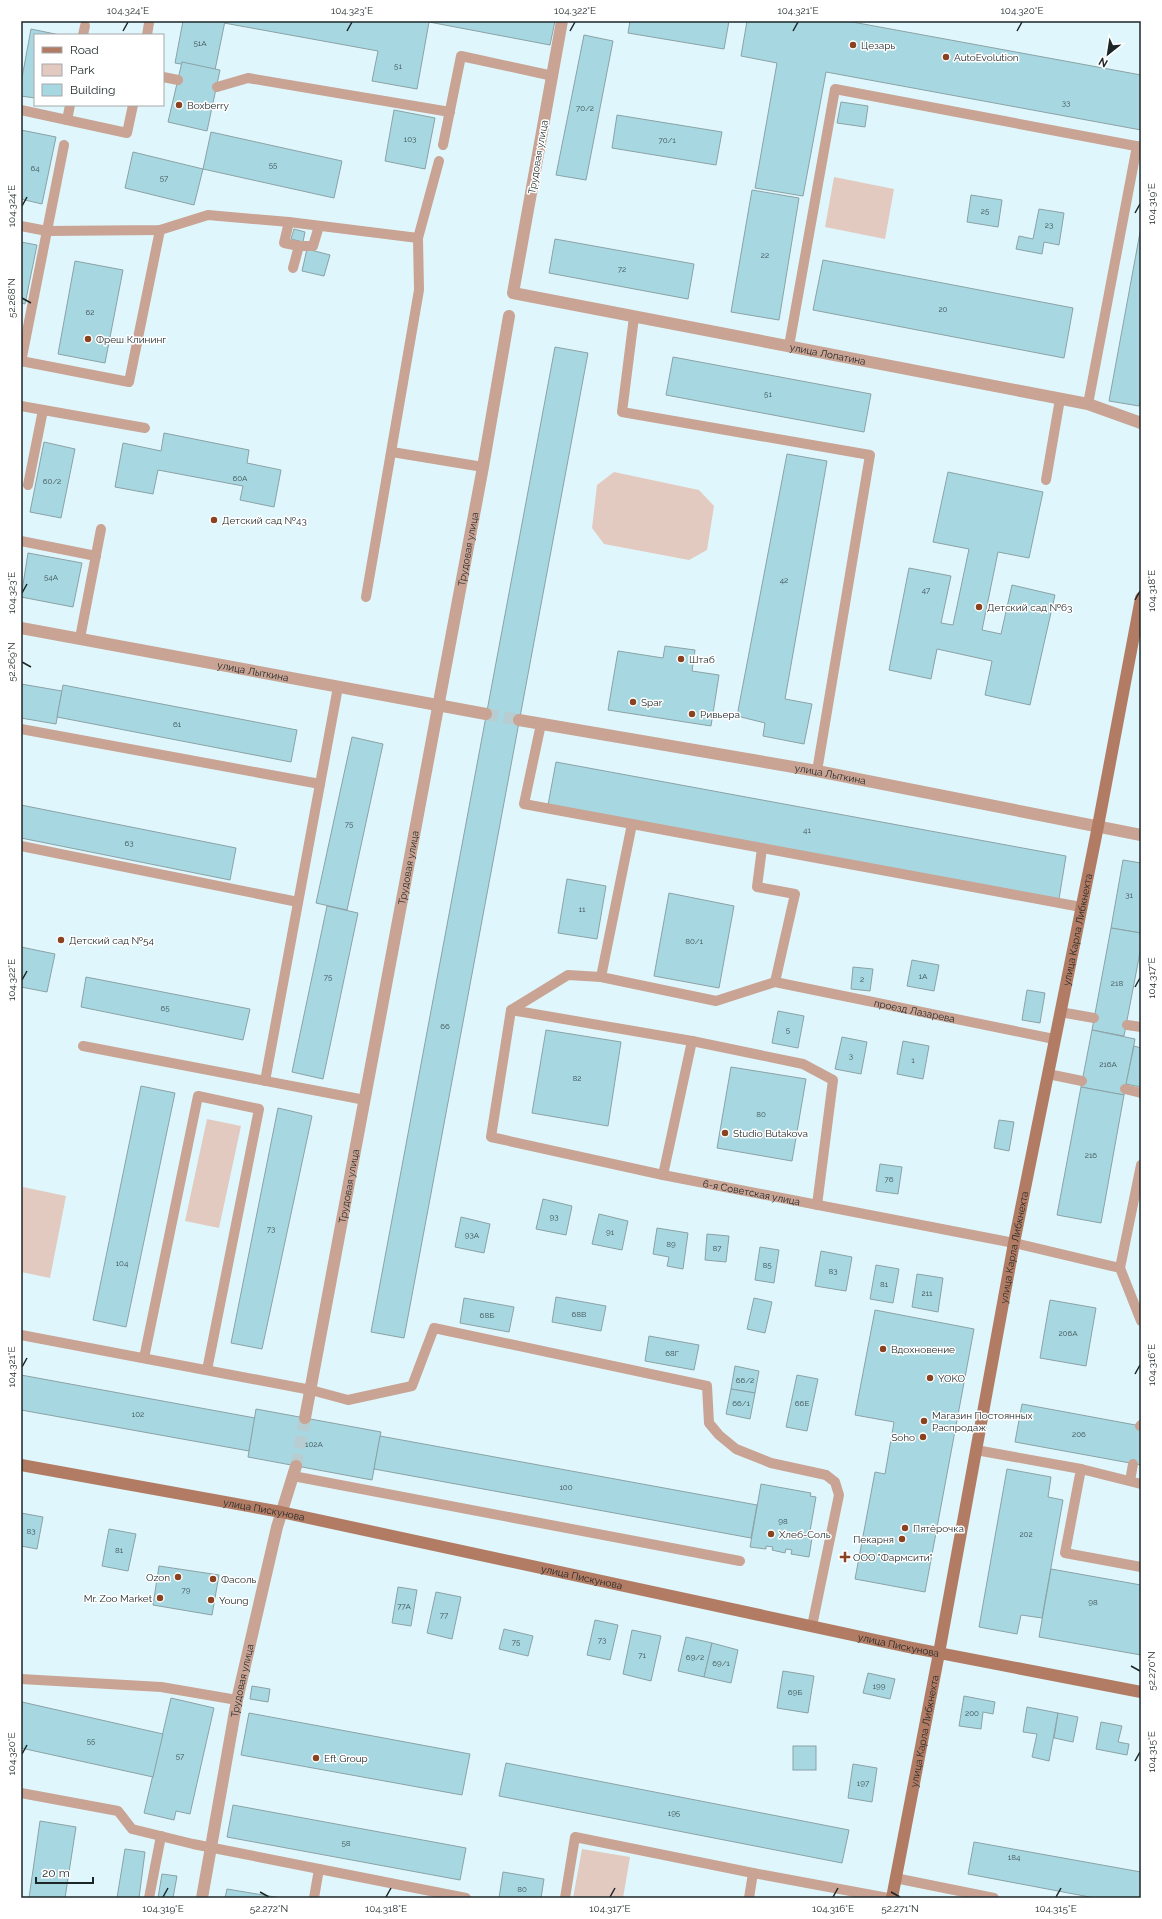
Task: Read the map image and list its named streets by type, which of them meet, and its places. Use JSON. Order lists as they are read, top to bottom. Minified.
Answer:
{"streets":{"street":["Трудовая улица","улица Лопатина","улица Лыткина","улица Карла Либкнехта","улица Пискунова"],"lane":["проезд Лазарева","6-я Советская улица"]},"crossings":[["Трудовая улица","улица Лопатина"],["Трудовая улица","улица Лыткина"],["Трудовая улица","улица Пискунова"],["улица Лыткина","улица Карла Либкнехта"],["улица Карла Либкнехта","проезд Лазарева"],["улица Карла Либкнехта","6-я Советская улица"],["улица Карла Либкнехта","улица Пискунова"]],"places":{"other":["Цезарь","AutoEvolution","Boxberry","Фрeш Клининг","Детский сад №43","Детский сад №63","Штаб","Spar","Ривьера","Детский сад №54","Studio Butakova","Вдохновение","YOKO","Магазин Постоянных Распродаж","Soho","Пятёрочка","Хлеб-Соль","Пекарня","Ozon","Фасоль","Mr. Zoo Market","Young","Eft Group"],"health":["ООО \"Фармсити\""]},"house_numbers":["51А","51","33","70/2","103","70/1","55","64","57","25","23","22","72","20","62","51","60А","60/2","54А","42","47","61","75","41","63","31","11","80/1","1А","75","2","218","65","66","5","3","1","216А","82","80","216","76","93","73","91","93А","89","87","104","85","83","81","211","68В","68Б","206А","68Г","66/2","66/1","66Е","102","206","102А","100","98","83","202","81","79","98","77А","77","73","75","71","69/2","69/1","199","69Б","200","55","57","197","195","58","184","80"],"legend":["Road","Park","Building"],"scale_bar":"20 m","north":"bottom left","coordinates":["104.324°E","104.323°E","104.322°E","104.321°E","104.320°E","104.319°E","52.268°N","104.318°E","52.269°N","104.317°E","104.316°E","52.270°N","104.315°E","52.272°N","52.271°N"]}
